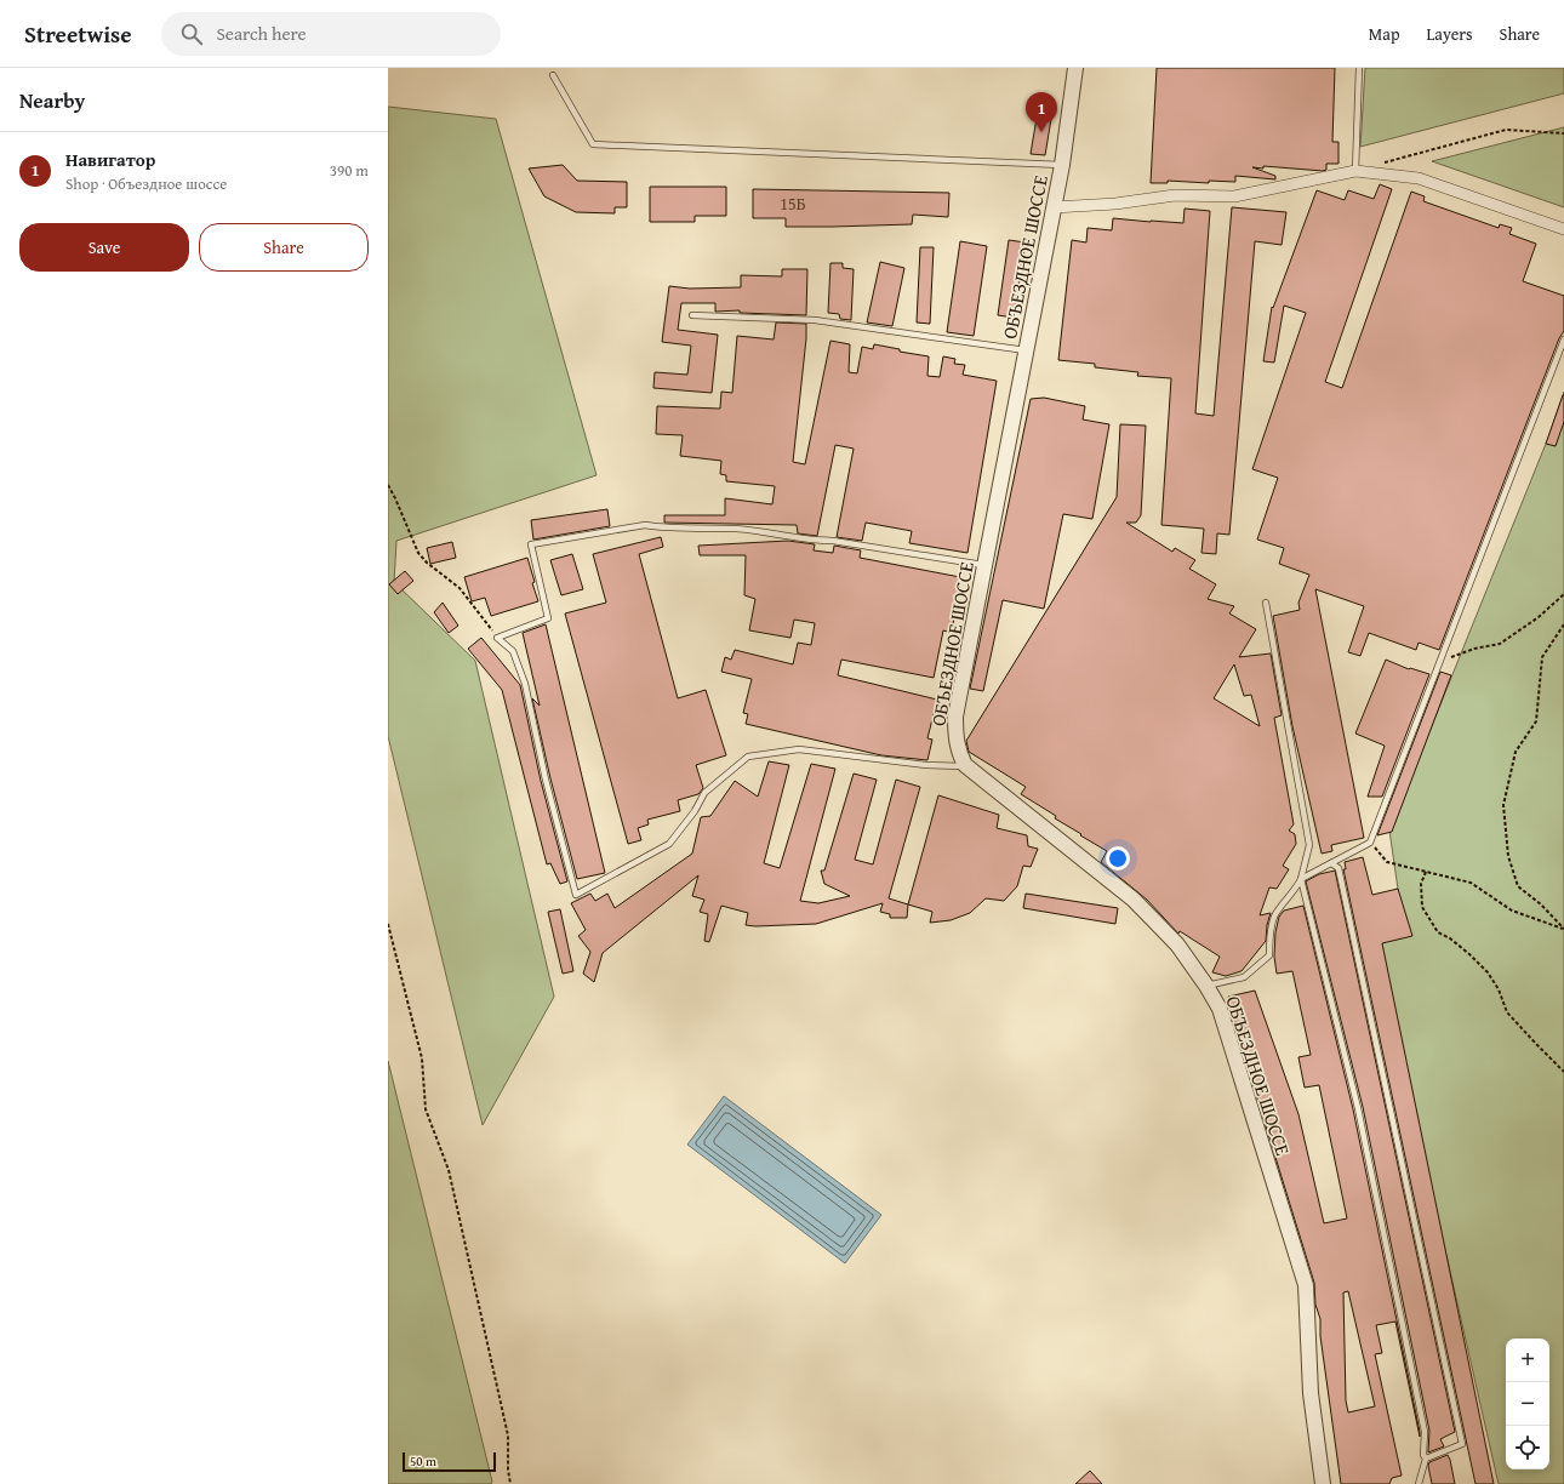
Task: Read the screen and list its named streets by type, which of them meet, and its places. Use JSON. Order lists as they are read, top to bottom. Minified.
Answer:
{"streets":{"street":["ОБЪЕЗДНОЕ ШОССЕ"]},"house_numbers":["15Б"],"scale_bar":"50 m","page":{"header":"Streetwise","search":"Search here","nav":["Map","Layers","Share"],"heading":"Nearby","pins":"1","list":[{"mark":"1","name":"Навигатор","note":"Shop · Объездное шоссе","value":"390 m"}],"buttons":["Save","Share"],"map_buttons":["+","−"],"scale":"50 m"}}
